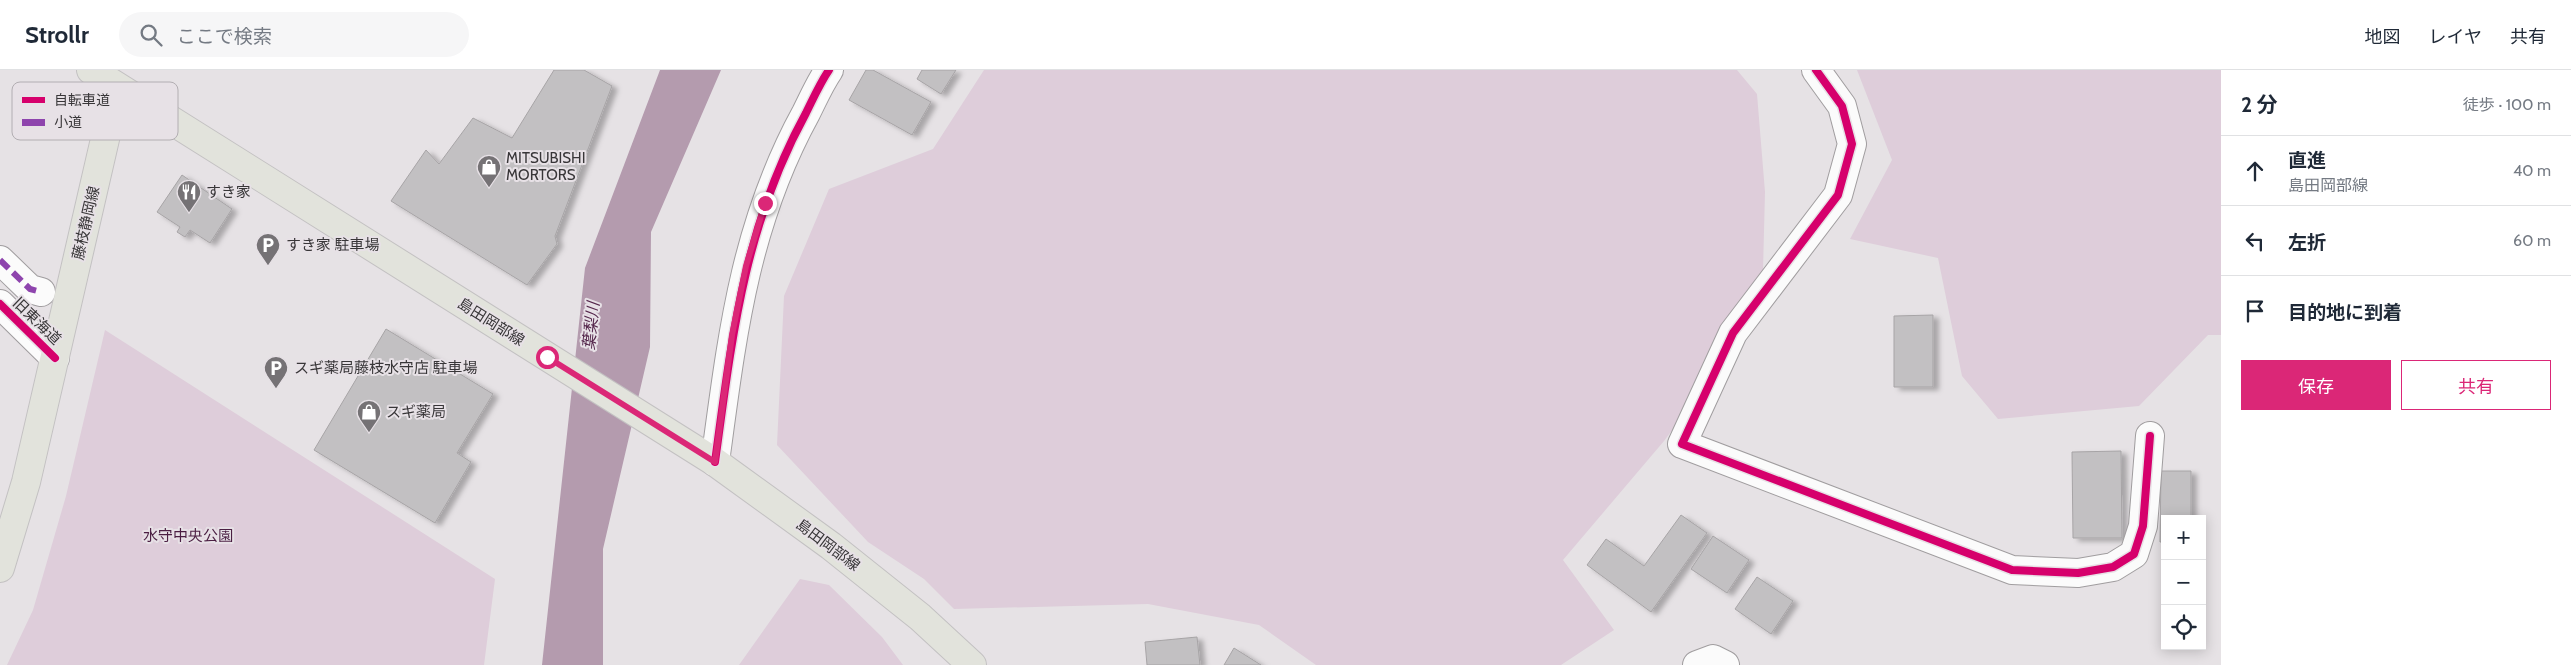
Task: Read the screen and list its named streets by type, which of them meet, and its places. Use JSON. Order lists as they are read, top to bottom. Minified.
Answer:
{"streets":{"main road":["藤枝静岡線","旧東海道","島田岡部線"]},"crossings":[["藤枝静岡線","旧東海道"]],"water":["葉梨川"],"parks":["水守中央公園"],"places":{"shop":["MITSUBISHI MORTORS","スギ薬局"],"restaurant":["すき家"],"parking":["すき家 駐車場","スギ薬局藤枝水守店 駐車場"]},"legend":["自転車道","小道"],"page":{"header":"Strollr","search":"ここで検索","nav":["地図","レイヤ","共有"],"heading":["2 分","徒歩 · 100 m"],"list":[["直進","島田岡部線","40 m"],["左折","60 m"],"目的地に到着"],"buttons":["保存","共有"],"map_buttons":["+","−"]}}
